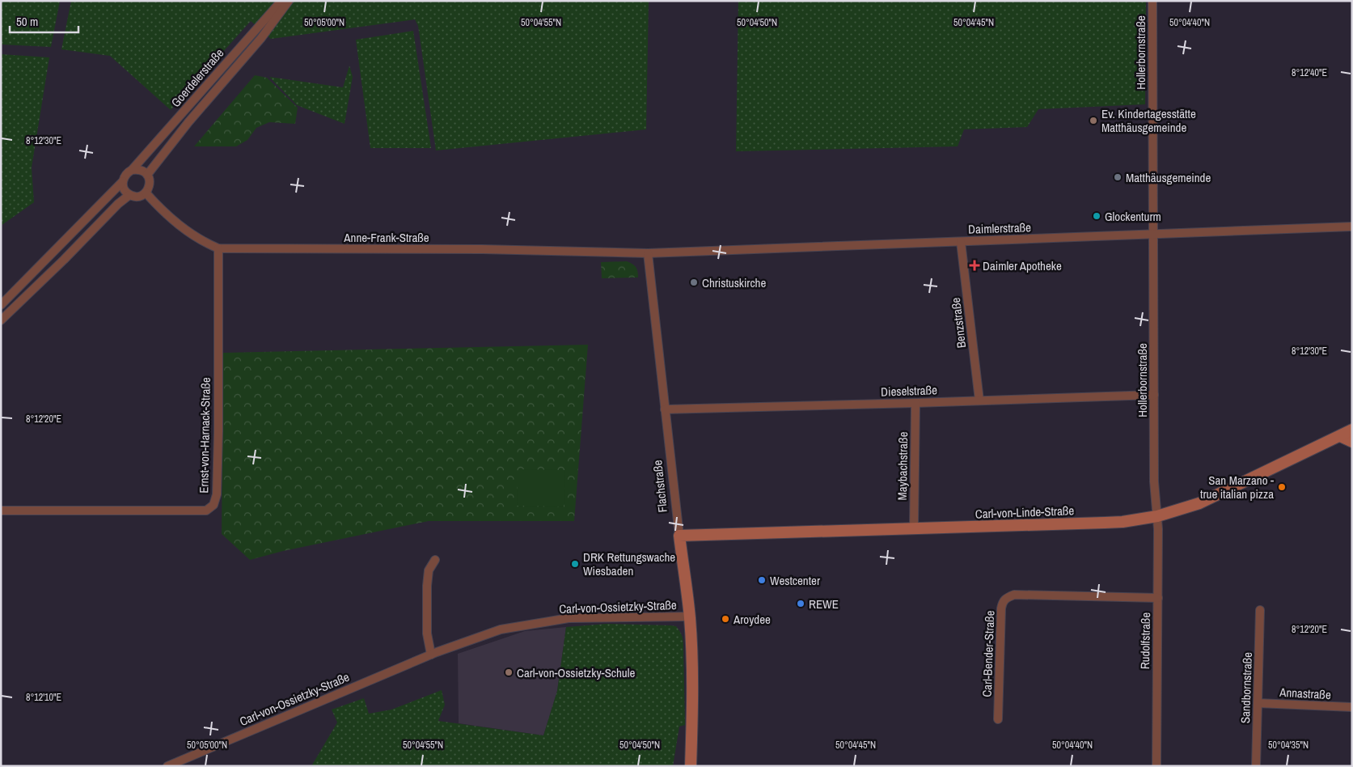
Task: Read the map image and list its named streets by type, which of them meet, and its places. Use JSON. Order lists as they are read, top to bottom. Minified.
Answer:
{"streets":{"street":["Hollerbornstraße","Goerdelerstraße","Daimlerstraße","Anne-Frank-Straße","Benzstraße","Dieselstraße","Ernst-von-Harnack-Straße","Maybachstraße","Flachstraße","Carl-von-Linde-Straße","Carl-von-Ossietzky-Straße","Rudolfstraße","Carl-Bender-Straße","Sandbornstraße","Annastraße"]},"crossings":[["Hollerbornstraße","Daimlerstraße"],["Hollerbornstraße","Dieselstraße"],["Hollerbornstraße","Carl-von-Linde-Straße"],["Hollerbornstraße","Rudolfstraße"],["Goerdelerstraße","Anne-Frank-Straße"],["Daimlerstraße","Anne-Frank-Straße"],["Daimlerstraße","Benzstraße"],["Daimlerstraße","Flachstraße"],["Anne-Frank-Straße","Ernst-von-Harnack-Straße"],["Anne-Frank-Straße","Flachstraße"],["Benzstraße","Dieselstraße"],["Dieselstraße","Maybachstraße"],["Dieselstraße","Flachstraße"],["Maybachstraße","Carl-von-Linde-Straße"],["Flachstraße","Carl-von-Linde-Straße"],["Flachstraße","Carl-von-Ossietzky-Straße"],["Carl-von-Linde-Straße","Rudolfstraße"],["Rudolfstraße","Carl-Bender-Straße"],["Sandbornstraße","Annastraße"]],"places":{"other":["Ev. Kindertagesstätte Matthäusgemeinde","Matthäusgemeinde","Glockenturm","Christuskirche","San Marzano - true italian pizza","DRK Rettungswache Wiesbaden","Westcenter","REWE","Aroydee","Carl-von-Ossietzky-Schule"],"health":["Daimler Apotheke"]},"scale_bar":"50 m","coordinates":["50°05'00\"N","50°04'55\"N","50°04'50\"N","50°04'45\"N","50°04'40\"N","8°12'40\"E","8°12'30\"E","8°12'20\"E","8°12'10\"E","50°04'35\"N"]}
